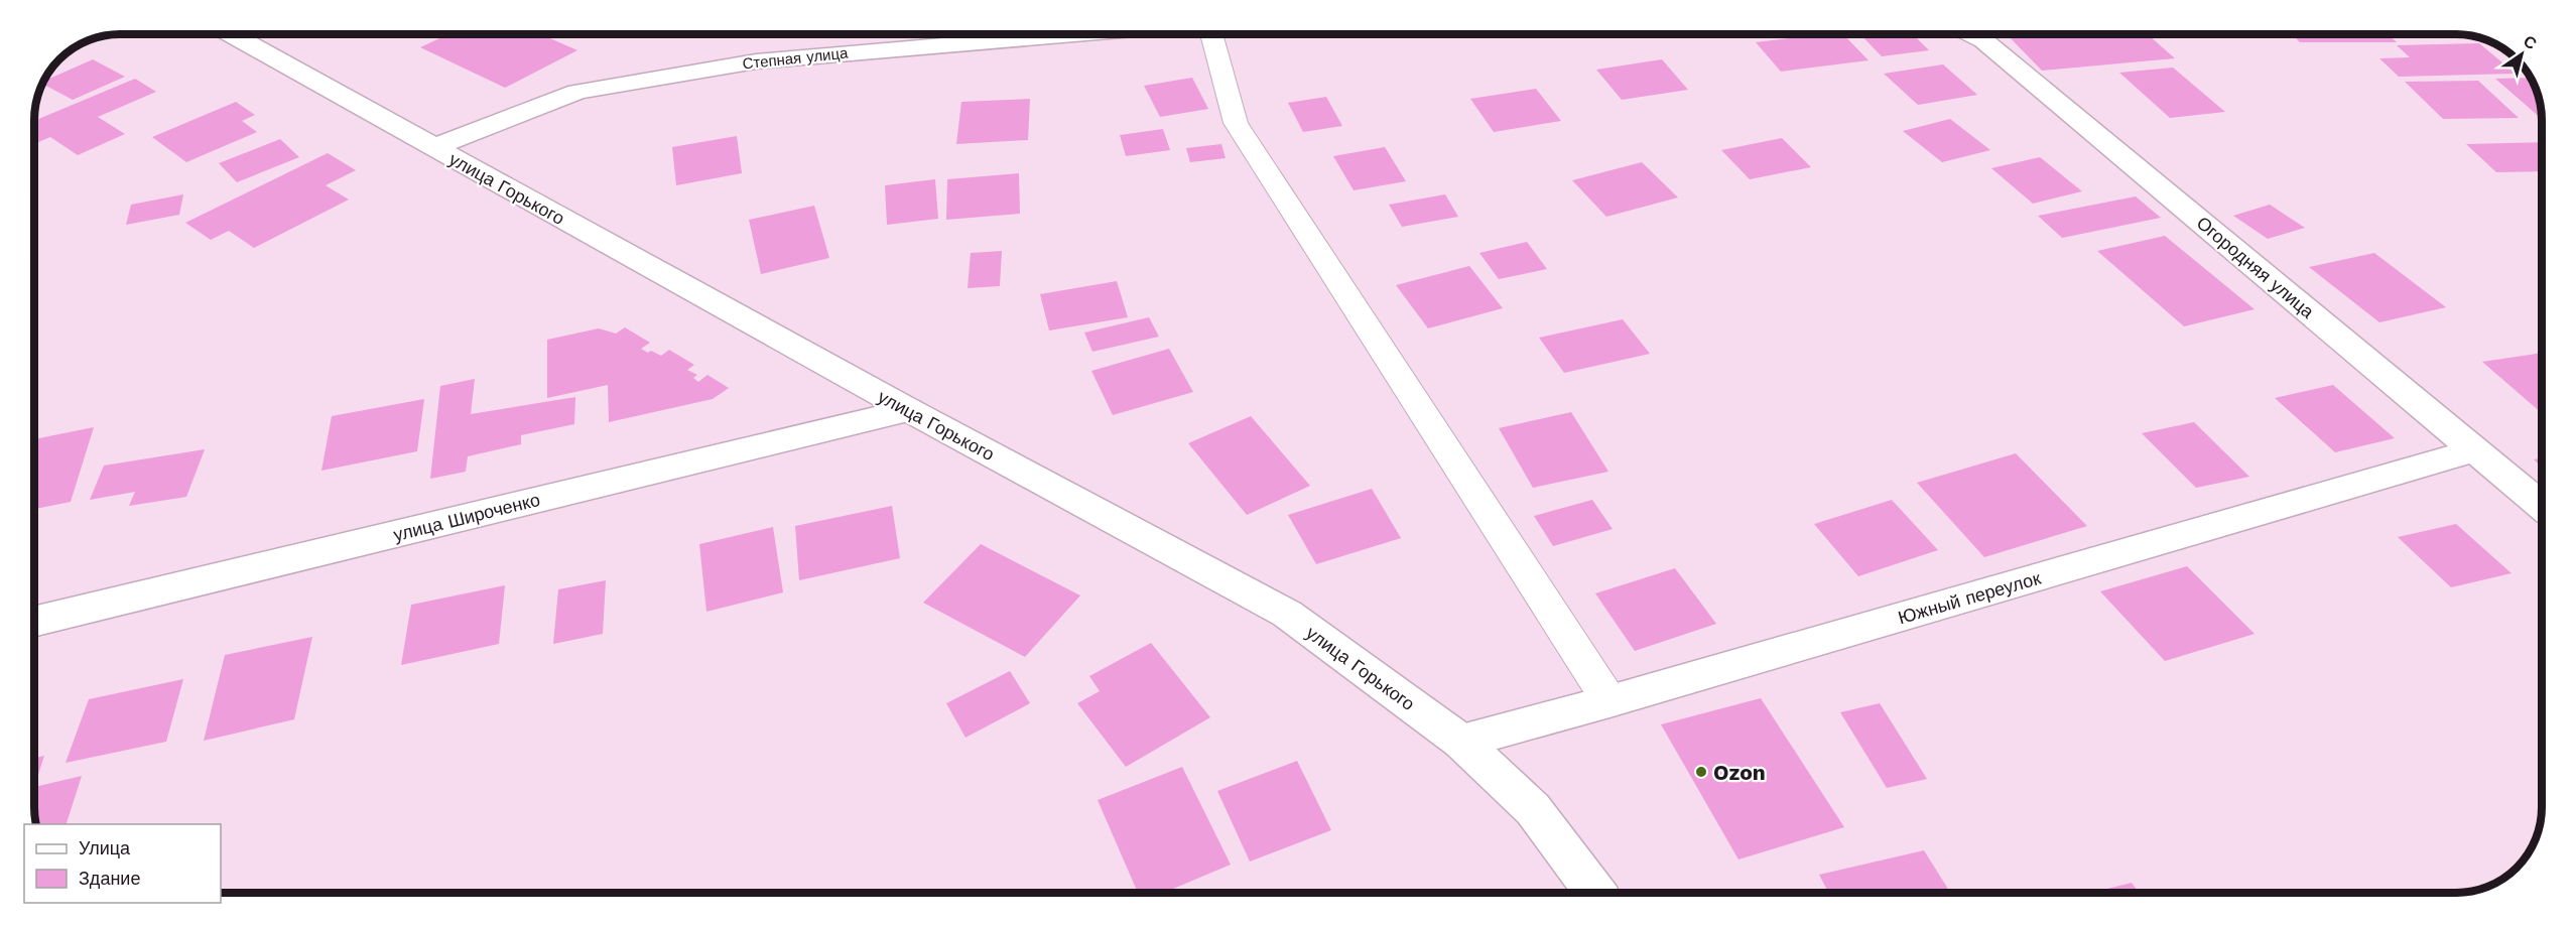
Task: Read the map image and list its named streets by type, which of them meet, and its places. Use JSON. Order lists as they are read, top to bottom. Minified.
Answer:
{"streets":{"street":["Степная улица","улица Горького","Огородняя улица","улица Широченко","Южный переулок"]},"crossings":[["Степная улица","улица Горького"],["улица Горького","улица Широченко"],["улица Горького","Южный переулок"],["Огородняя улица","Южный переулок"]],"places":["Ozon"],"legend":["Улица","Здание"],"north":"top right"}
